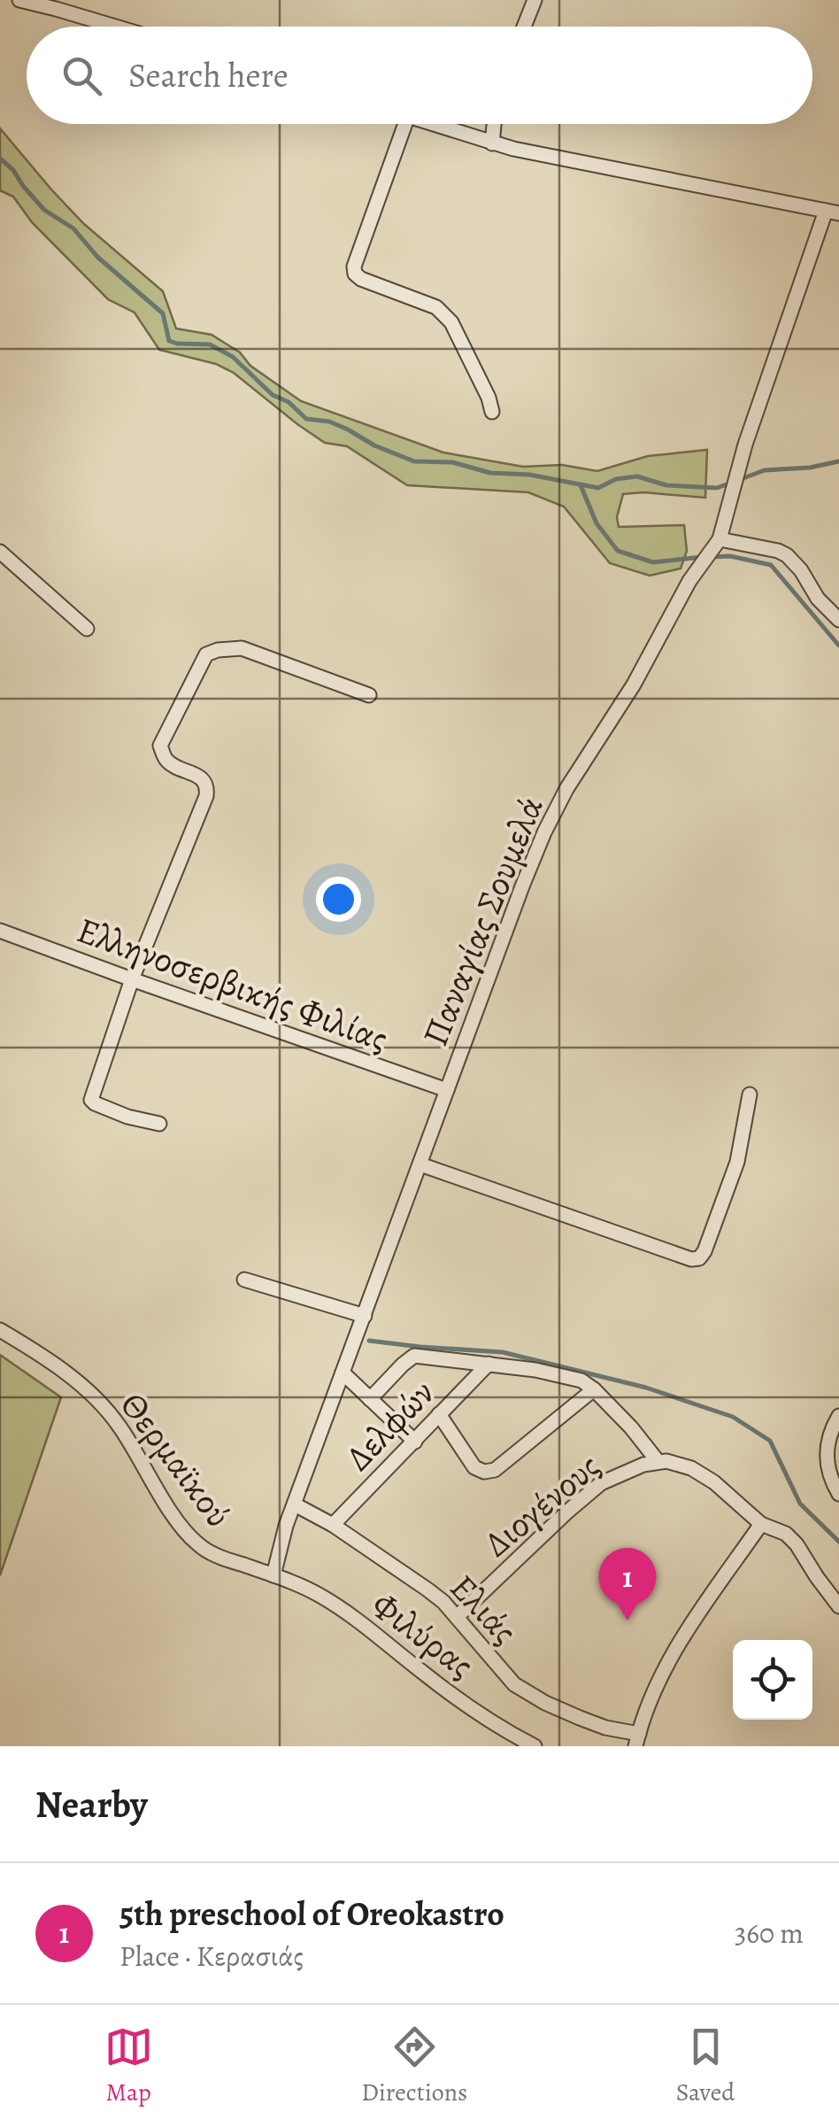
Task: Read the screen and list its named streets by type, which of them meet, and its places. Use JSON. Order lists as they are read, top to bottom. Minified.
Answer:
{"streets":{"street":["Παναγίας Σουμελά","Ελληνοσερβικής Φιλίας","Δελφών","Θερμαϊκού","Διογένους","Ελιάς","Φιλύρας"]},"crossings":[["Παναγίας Σουμελά","Ελληνοσερβικής Φιλίας"],["Παναγίας Σουμελά","Θερμαϊκού"],["Παναγίας Σουμελά","Ελιάς"],["Παναγίας Σουμελά","Φιλύρας"],["Δελφών","Ελιάς"],["Θερμαϊκού","Φιλύρας"],["Διογένους","Ελιάς"]],"page":{"search":"Search here","pins":"1","heading":"Nearby","list":[{"mark":"1","name":"5th preschool of Oreokastro","note":"Place · Κερασιάς","value":"360 m"}],"nav":["Map","Directions","Saved"]}}
